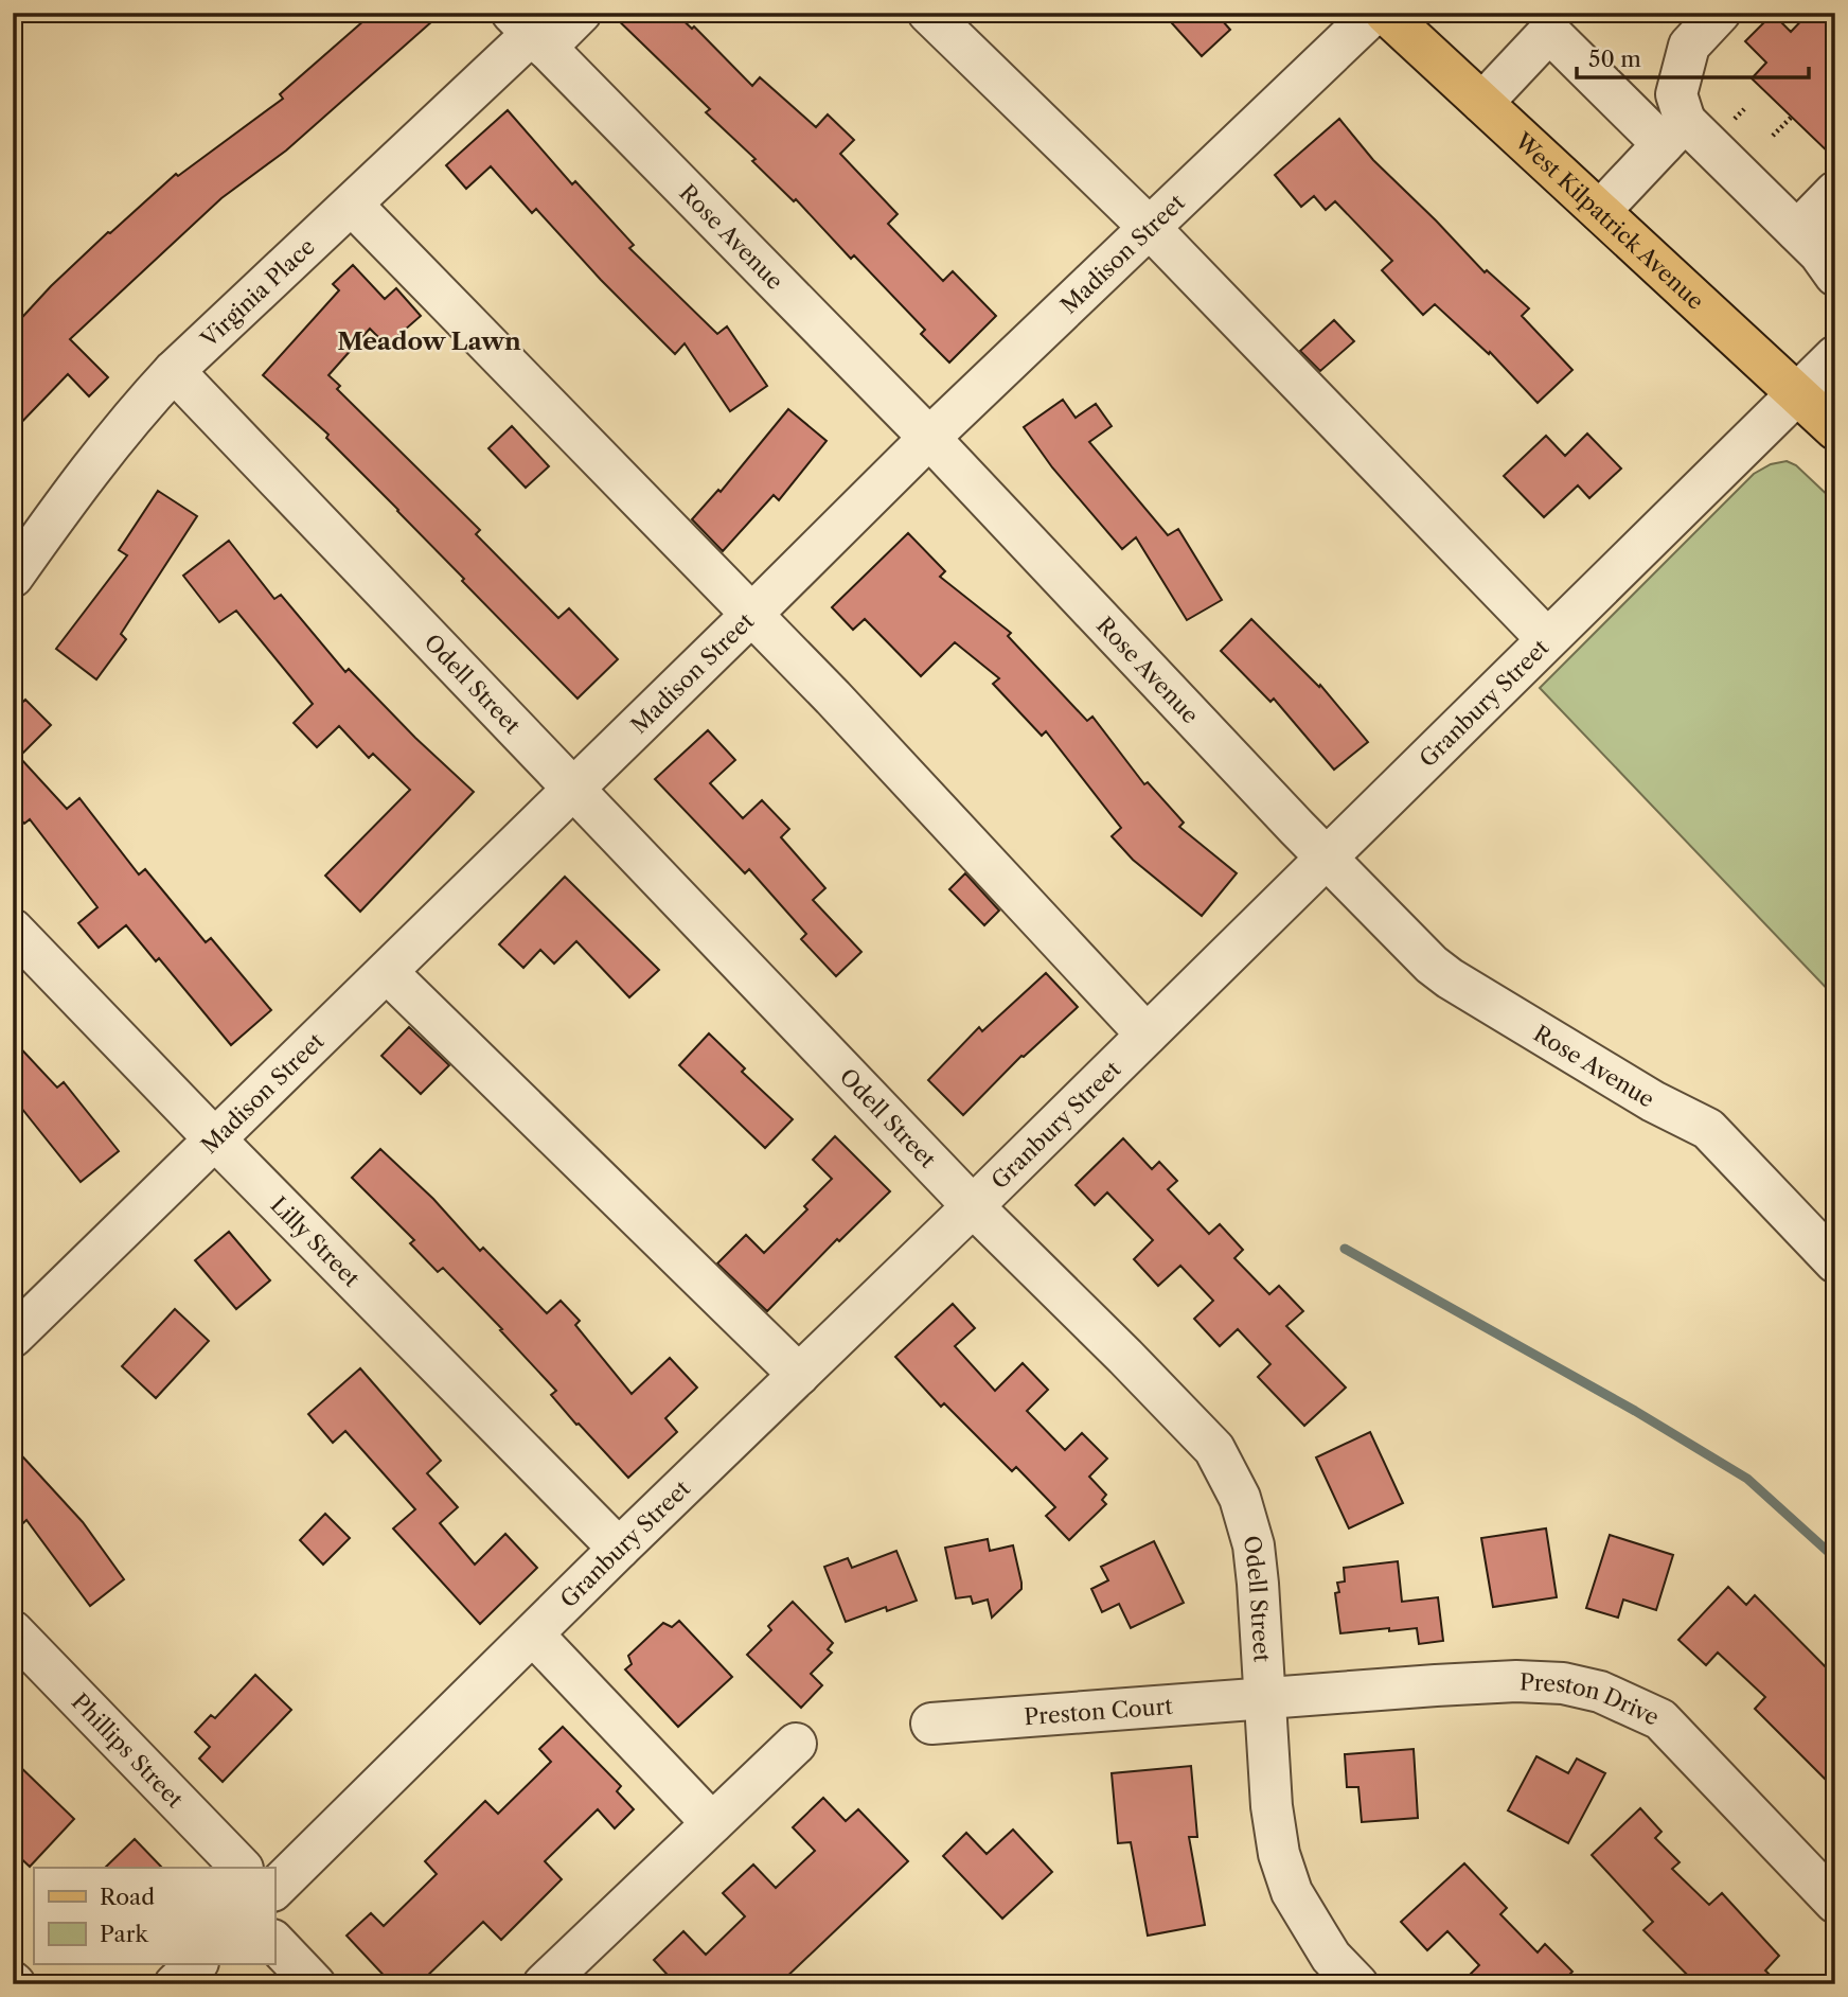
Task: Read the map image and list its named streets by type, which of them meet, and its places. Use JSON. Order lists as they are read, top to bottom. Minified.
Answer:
{"streets":{"main road":["West Kilpatrick Avenue"],"street":["Rose Avenue","Madison Street","Virginia Place","Odell Street","Granbury Street","Lilly Street","Preston Drive","Preston Court","Phillips Street"]},"crossings":[["West Kilpatrick Avenue","Granbury Street"],["Rose Avenue","Madison Street"],["Rose Avenue","Virginia Place"],["Rose Avenue","Granbury Street"],["Madison Street","Odell Street"],["Madison Street","Lilly Street"],["Virginia Place","Odell Street"],["Odell Street","Granbury Street"],["Odell Street","Preston Drive"],["Odell Street","Preston Court"],["Granbury Street","Lilly Street"],["Preston Drive","Preston Court"]],"districts":["Meadow Lawn"],"legend":["Road","Park"],"scale_bar":"50 m"}
